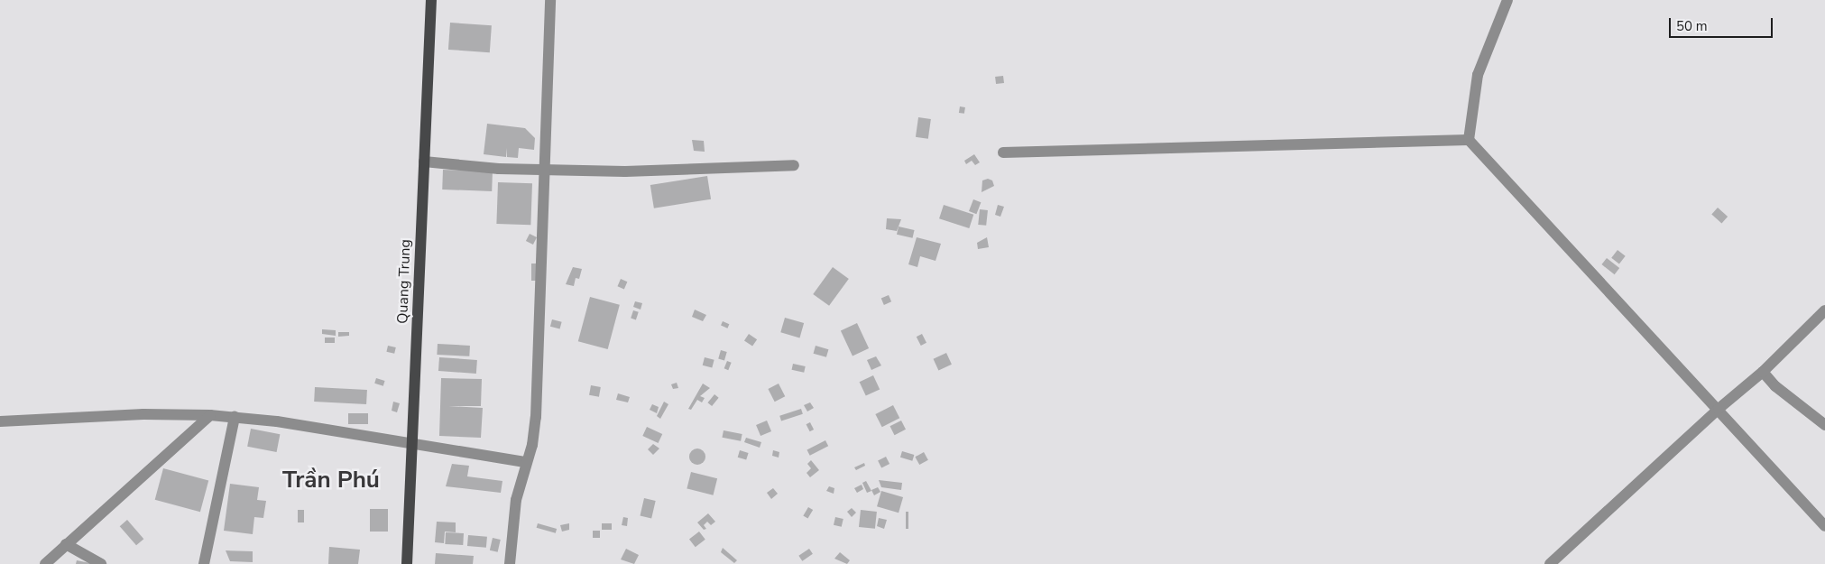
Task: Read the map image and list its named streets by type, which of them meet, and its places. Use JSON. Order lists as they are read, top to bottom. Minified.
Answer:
{"streets":{"main road":["Quang Trung"]},"districts":["Trần Phú"],"scale_bar":"50 m"}
